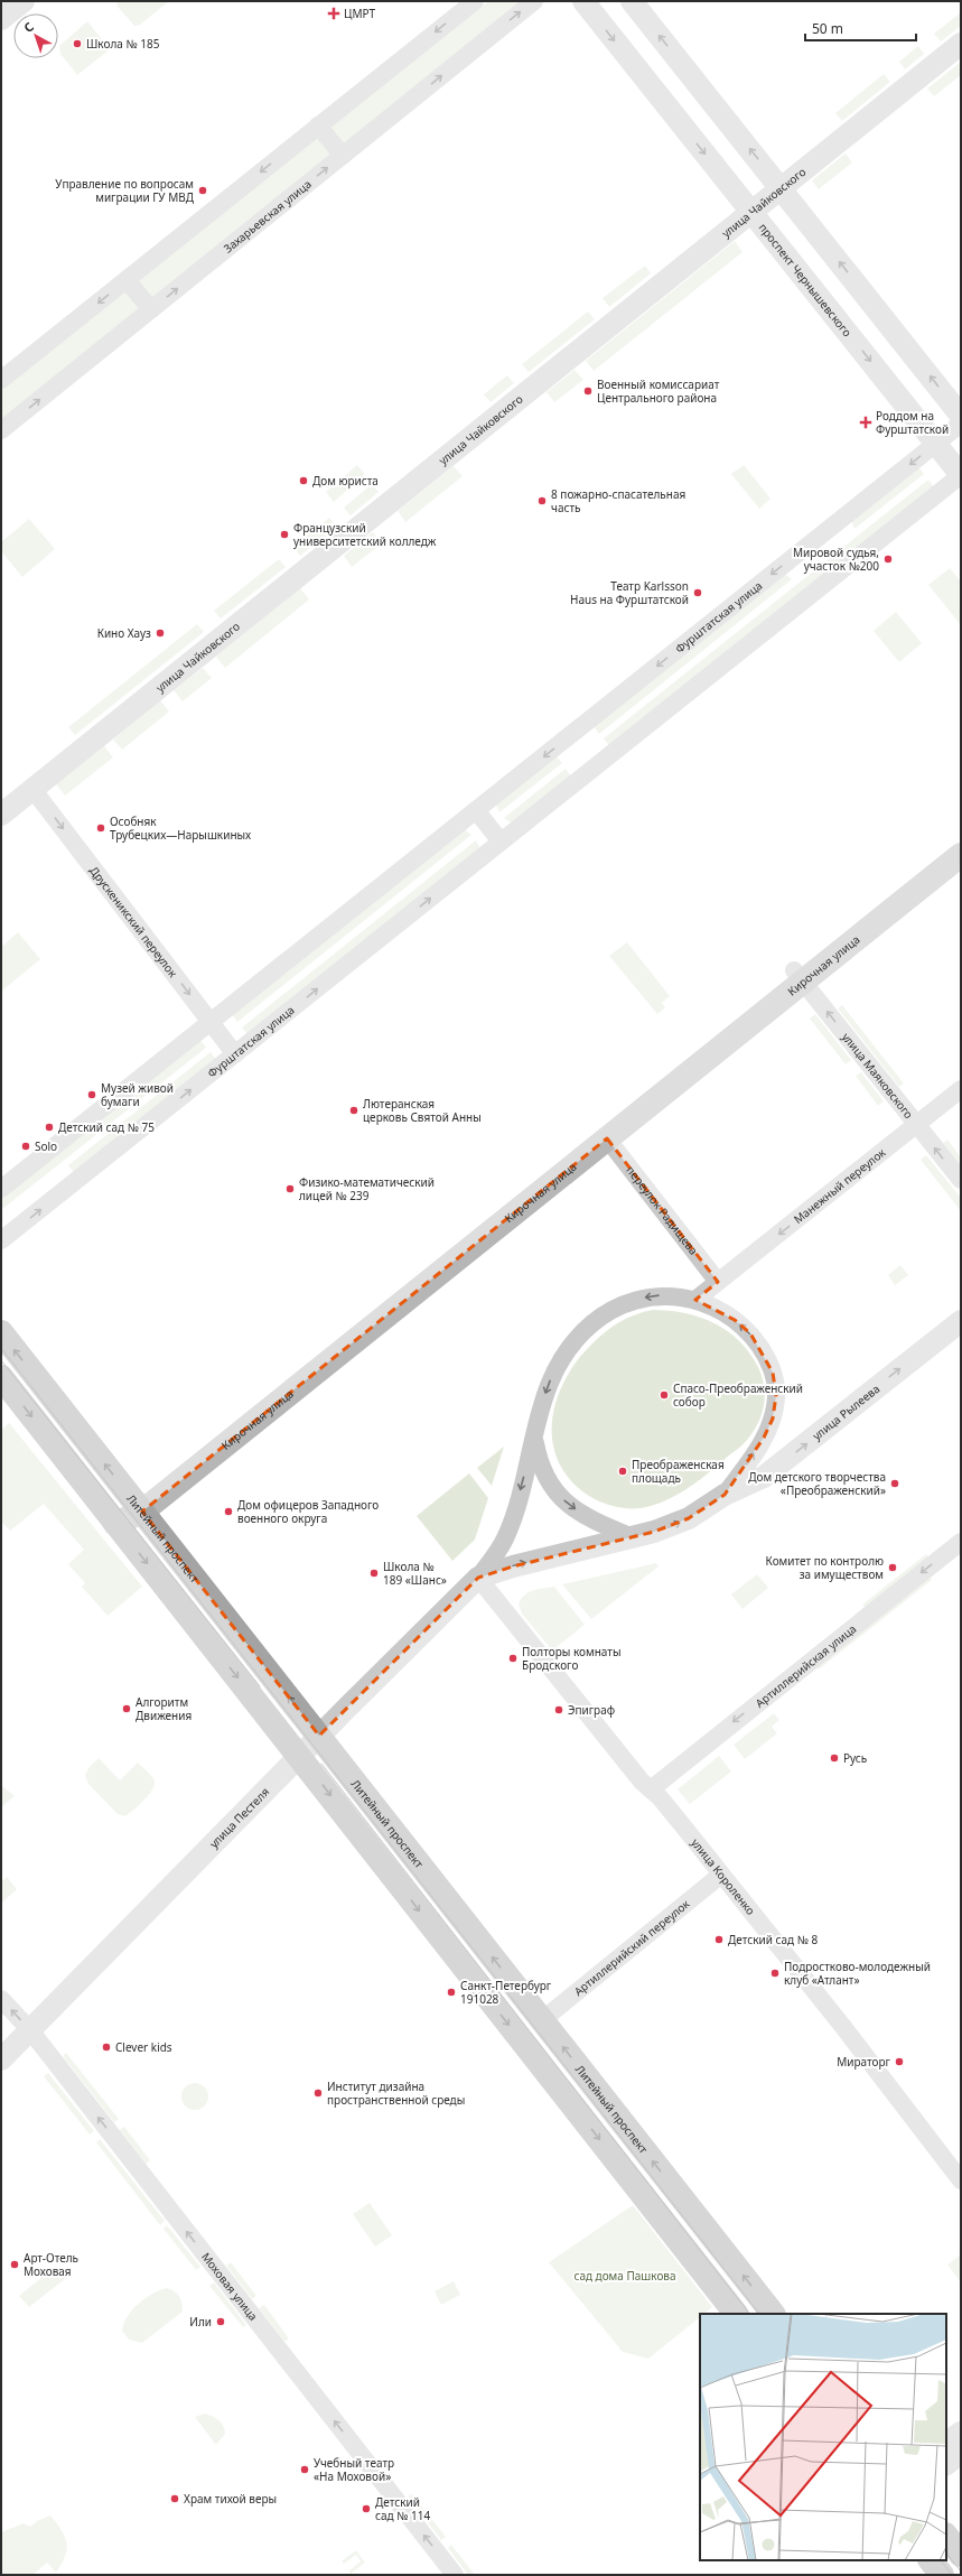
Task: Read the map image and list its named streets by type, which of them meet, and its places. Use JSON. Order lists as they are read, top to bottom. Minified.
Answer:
{"streets":{"main road":["Кирочная улица","Литейный проспект"],"street":["улица Чайковского","Захарьевская улица","проспект Чернышевского","Фурштатская улица","Друскеникский переулок","улица Маяковского","Манежный переулок","переулок Радищева","улица Рылеева","Артиллерийская улица","улица Пестеля","улица Короленко","Артиллерийский переулок","Моховая улица"]},"crossings":[["улица Чайковского","проспект Чернышевского"],["улица Чайковского","Друскеникский переулок"],["проспект Чернышевского","Фурштатская улица"],["Фурштатская улица","Друскеникский переулок"],["Кирочная улица","улица Маяковского"],["Кирочная улица","переулок Радищева"],["Кирочная улица","Литейный проспект"],["улица Маяковского","Манежный переулок"],["Манежный переулок","переулок Радищева"],["Литейный проспект","улица Пестеля"],["Литейный проспект","Артиллерийский переулок"],["Артиллерийская улица","улица Короленко"],["улица Пестеля","улица Короленко"],["улица Пестеля","Моховая улица"],["улица Короленко","Артиллерийский переулок"]],"one_way":["Друскеникский переулок","улица Маяковского","Манежный переулок","улица Рылеева","Артиллерийская улица","Моховая улица"],"parks":["сад дома Пашкова"],"places":{"health":["ЦМРТ","Роддом на Фурштатской"],"other":["Школа № 185","Управление по вопросам миграции ГУ МВД","Военный комиссариат Центрального района","Дом юриста","8 пожарно-спасательная часть","Французский университетский колледж","Мировой судья, участок №200","Театр Karlsson Haus на Фурштатской","Кино Хауз","Особняк Трубецких—Нарышкиных","Музей живой бумаги","Лютеранская церковь Святой Анны","Детский сад № 75","Solo","Физико-математический лицей № 239","Спасо-Преображенский собор","Преображенская площадь","Дом детского творчества «Преображенский»","Дом офицеров Западного военного округа","Комитет по контролю за имуществом","Школа № 189 «Шанс»","Полторы комнаты Бродского","Алгоритм Движения","Эпиграф","Русь","Детский сад № 8","Подростково-молодежный клуб «Атлант»","Санкт-Петербург 191028","Clever kids","Мираторг","Институт дизайна пространственной среды","Арт-Отель Моховая","Или","Учебный театр «На Моховой»","Храм тихой веры","Детский сад № 114"]},"scale_bar":"50 m","north":"top left"}
